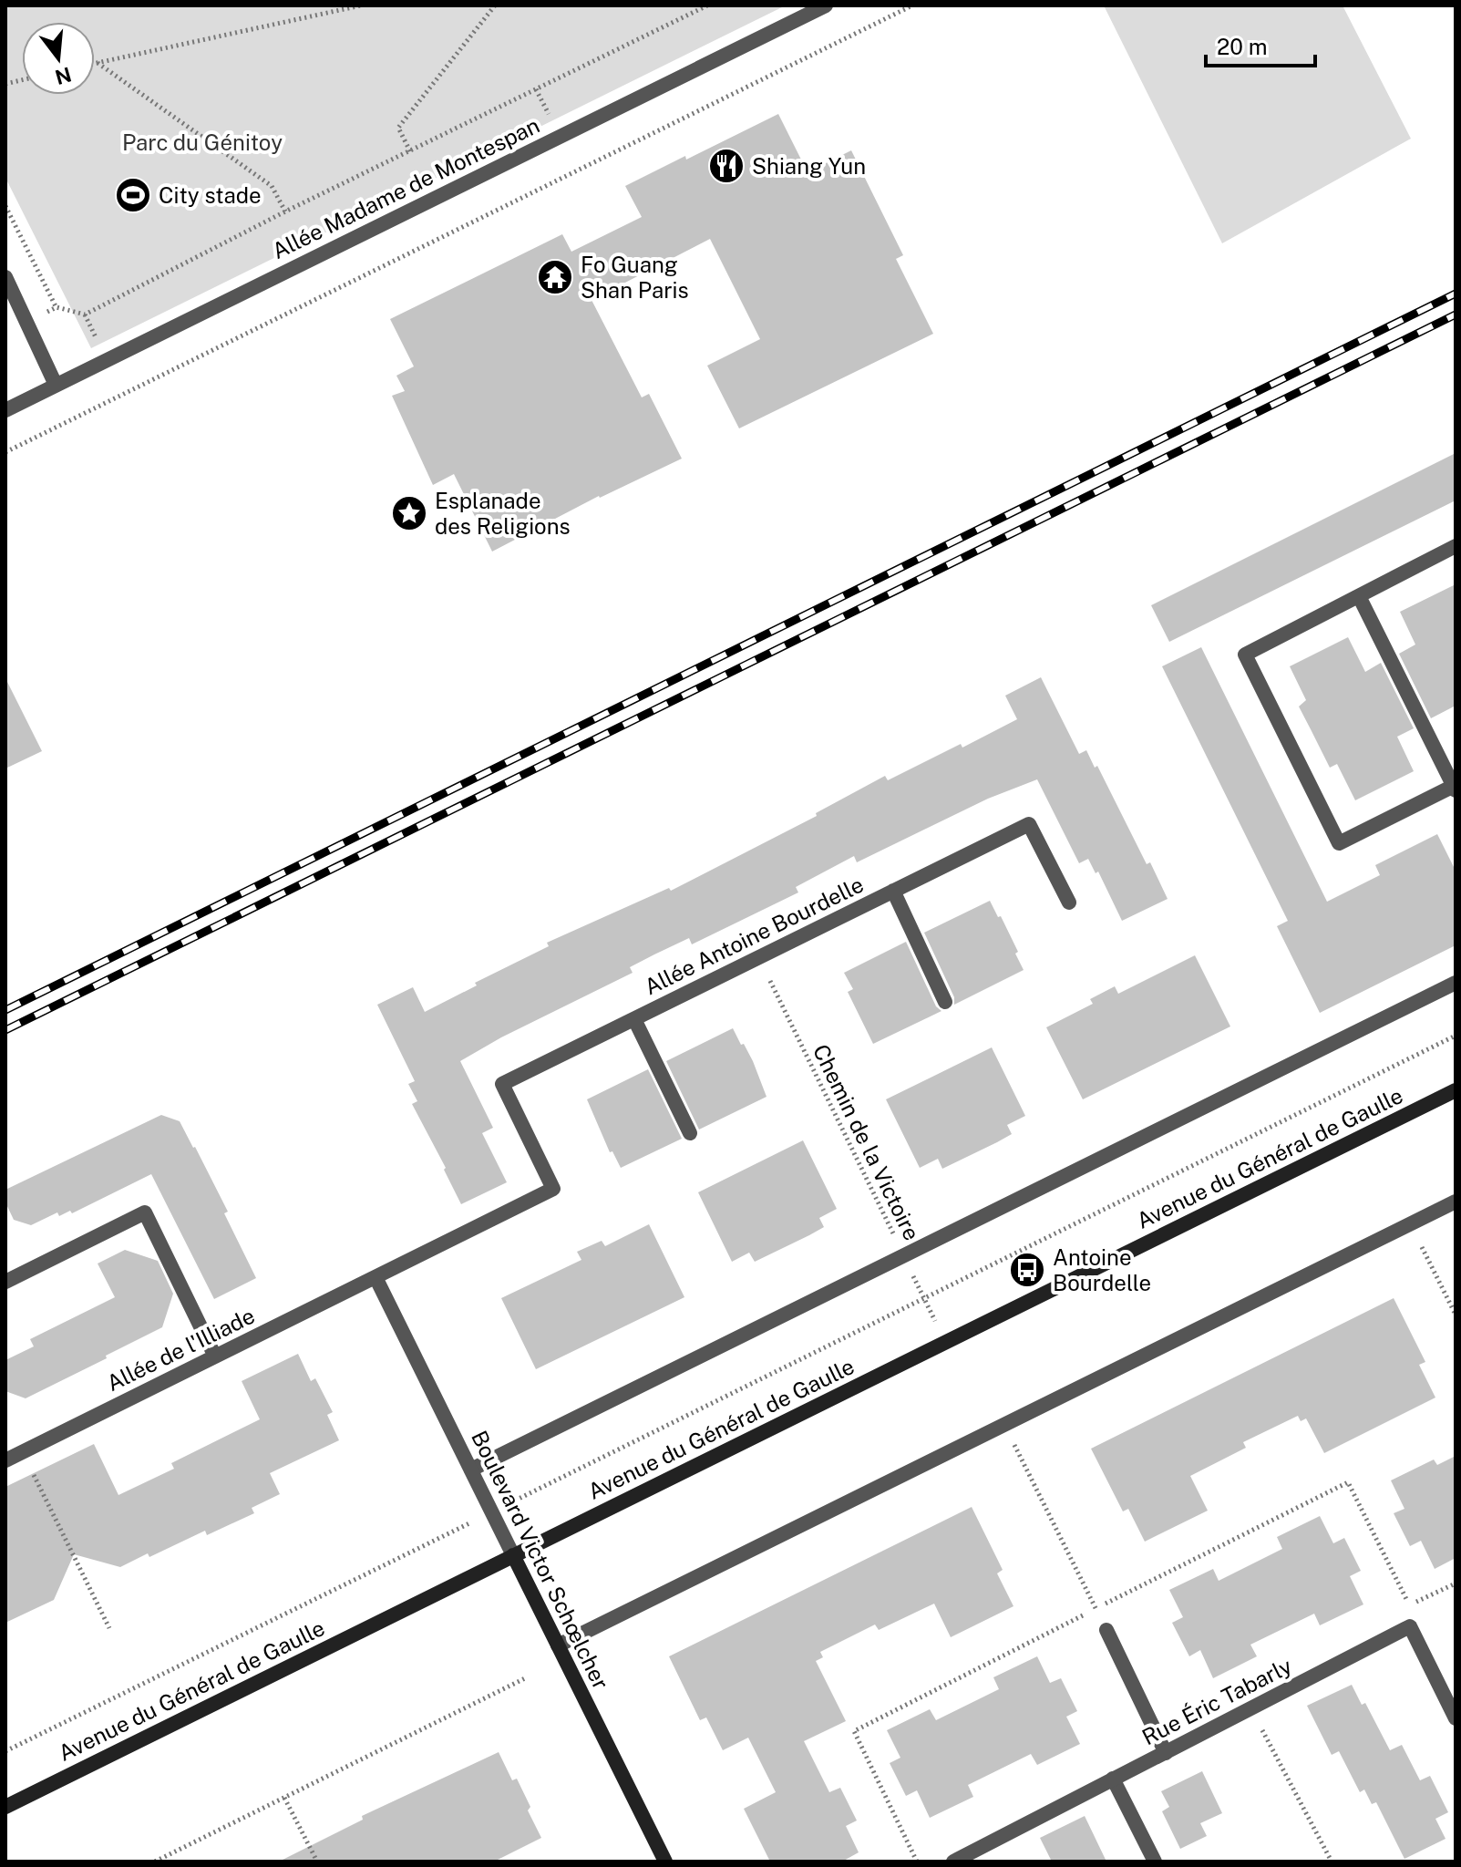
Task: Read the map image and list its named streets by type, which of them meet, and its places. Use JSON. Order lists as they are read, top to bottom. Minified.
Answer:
{"streets":{"main road":["Avenue du Général de Gaulle","Boulevard Victor Schœlcher"],"street":["Allée Madame de Montespan","Allée Antoine Bourdelle","Allée de l'Illiade","Rue Éric Tabarly"],"path":["Chemin de la Victoire"]},"crossings":[["Allée Antoine Bourdelle","Chemin de la Victoire"],["Allée Antoine Bourdelle","Allée de l'Illiade"],["Allée Antoine Bourdelle","Boulevard Victor Schœlcher"],["Chemin de la Victoire","Avenue du Général de Gaulle"],["Avenue du Général de Gaulle","Boulevard Victor Schœlcher"],["Allée de l'Illiade","Boulevard Victor Schœlcher"]],"parks":["Parc du Génitoy"],"places":{"restaurant":["Shiang Yun"],"sports":["City stade"],"temple":["Fo Guang Shan Paris"],"place":["Esplanade des Religions"],"bus stop":["Antoine Bourdelle"]},"scale_bar":"20 m","north":"bottom"}
